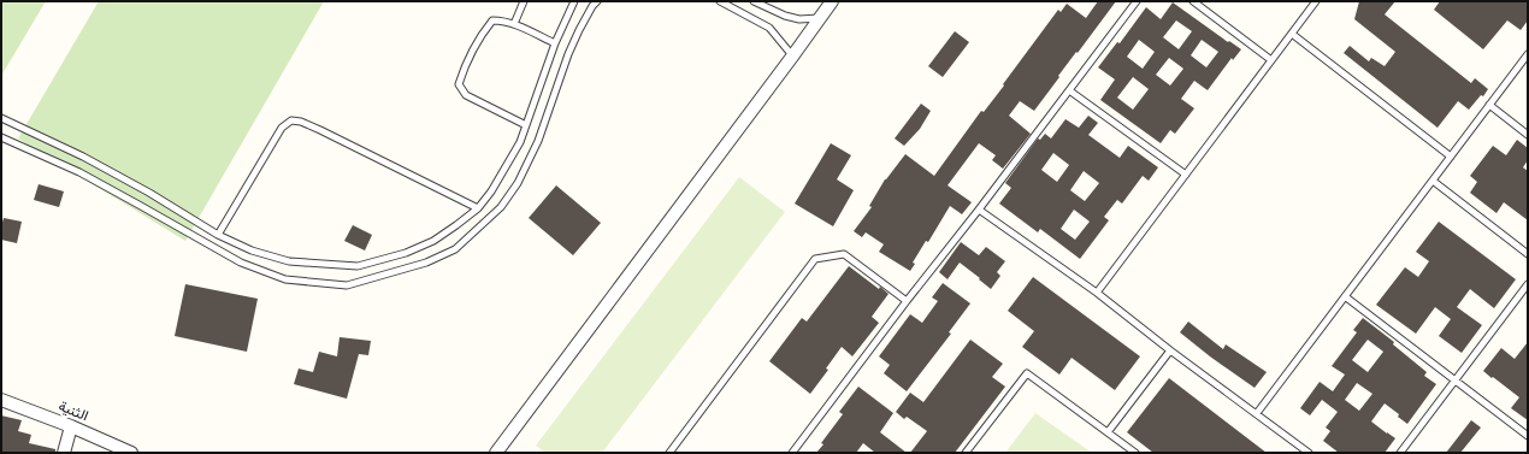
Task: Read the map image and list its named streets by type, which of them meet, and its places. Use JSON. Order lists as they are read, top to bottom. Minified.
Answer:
{"streets":{"street":["الثنية"]}}
